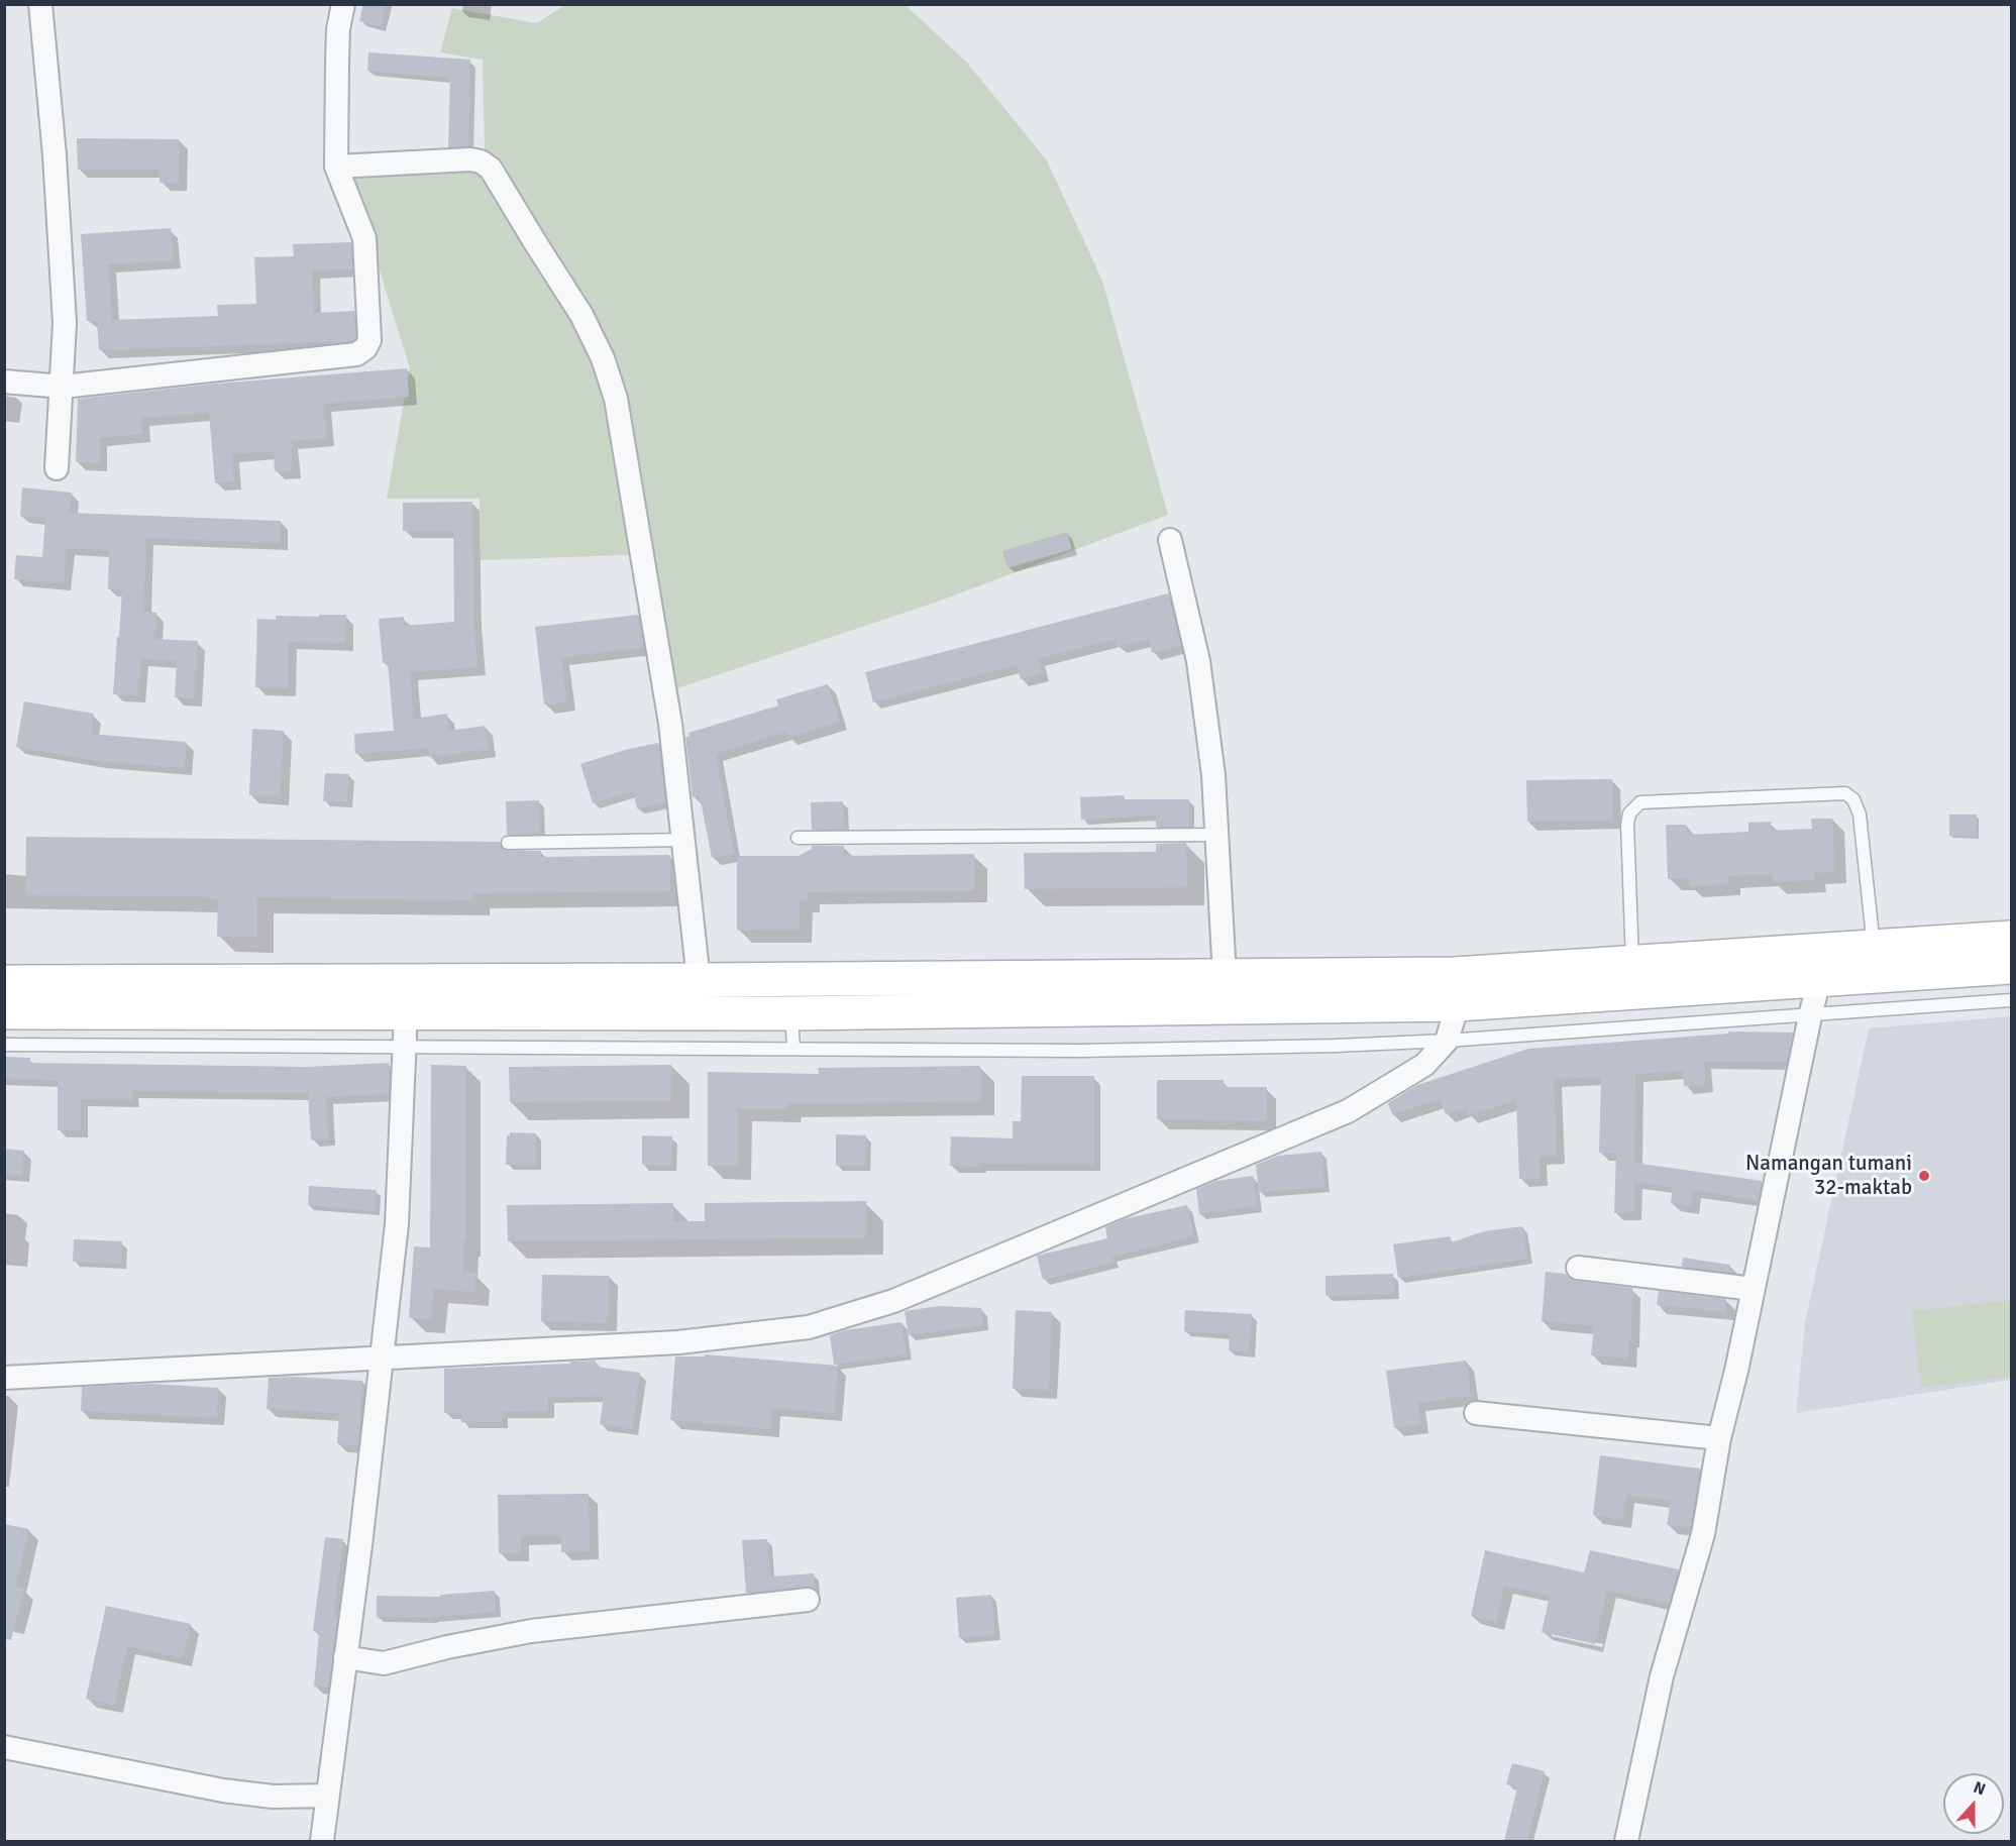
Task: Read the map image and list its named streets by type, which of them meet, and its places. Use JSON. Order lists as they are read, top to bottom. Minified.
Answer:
{"places":["Namangan tumani 32-maktab"],"north":"top"}
